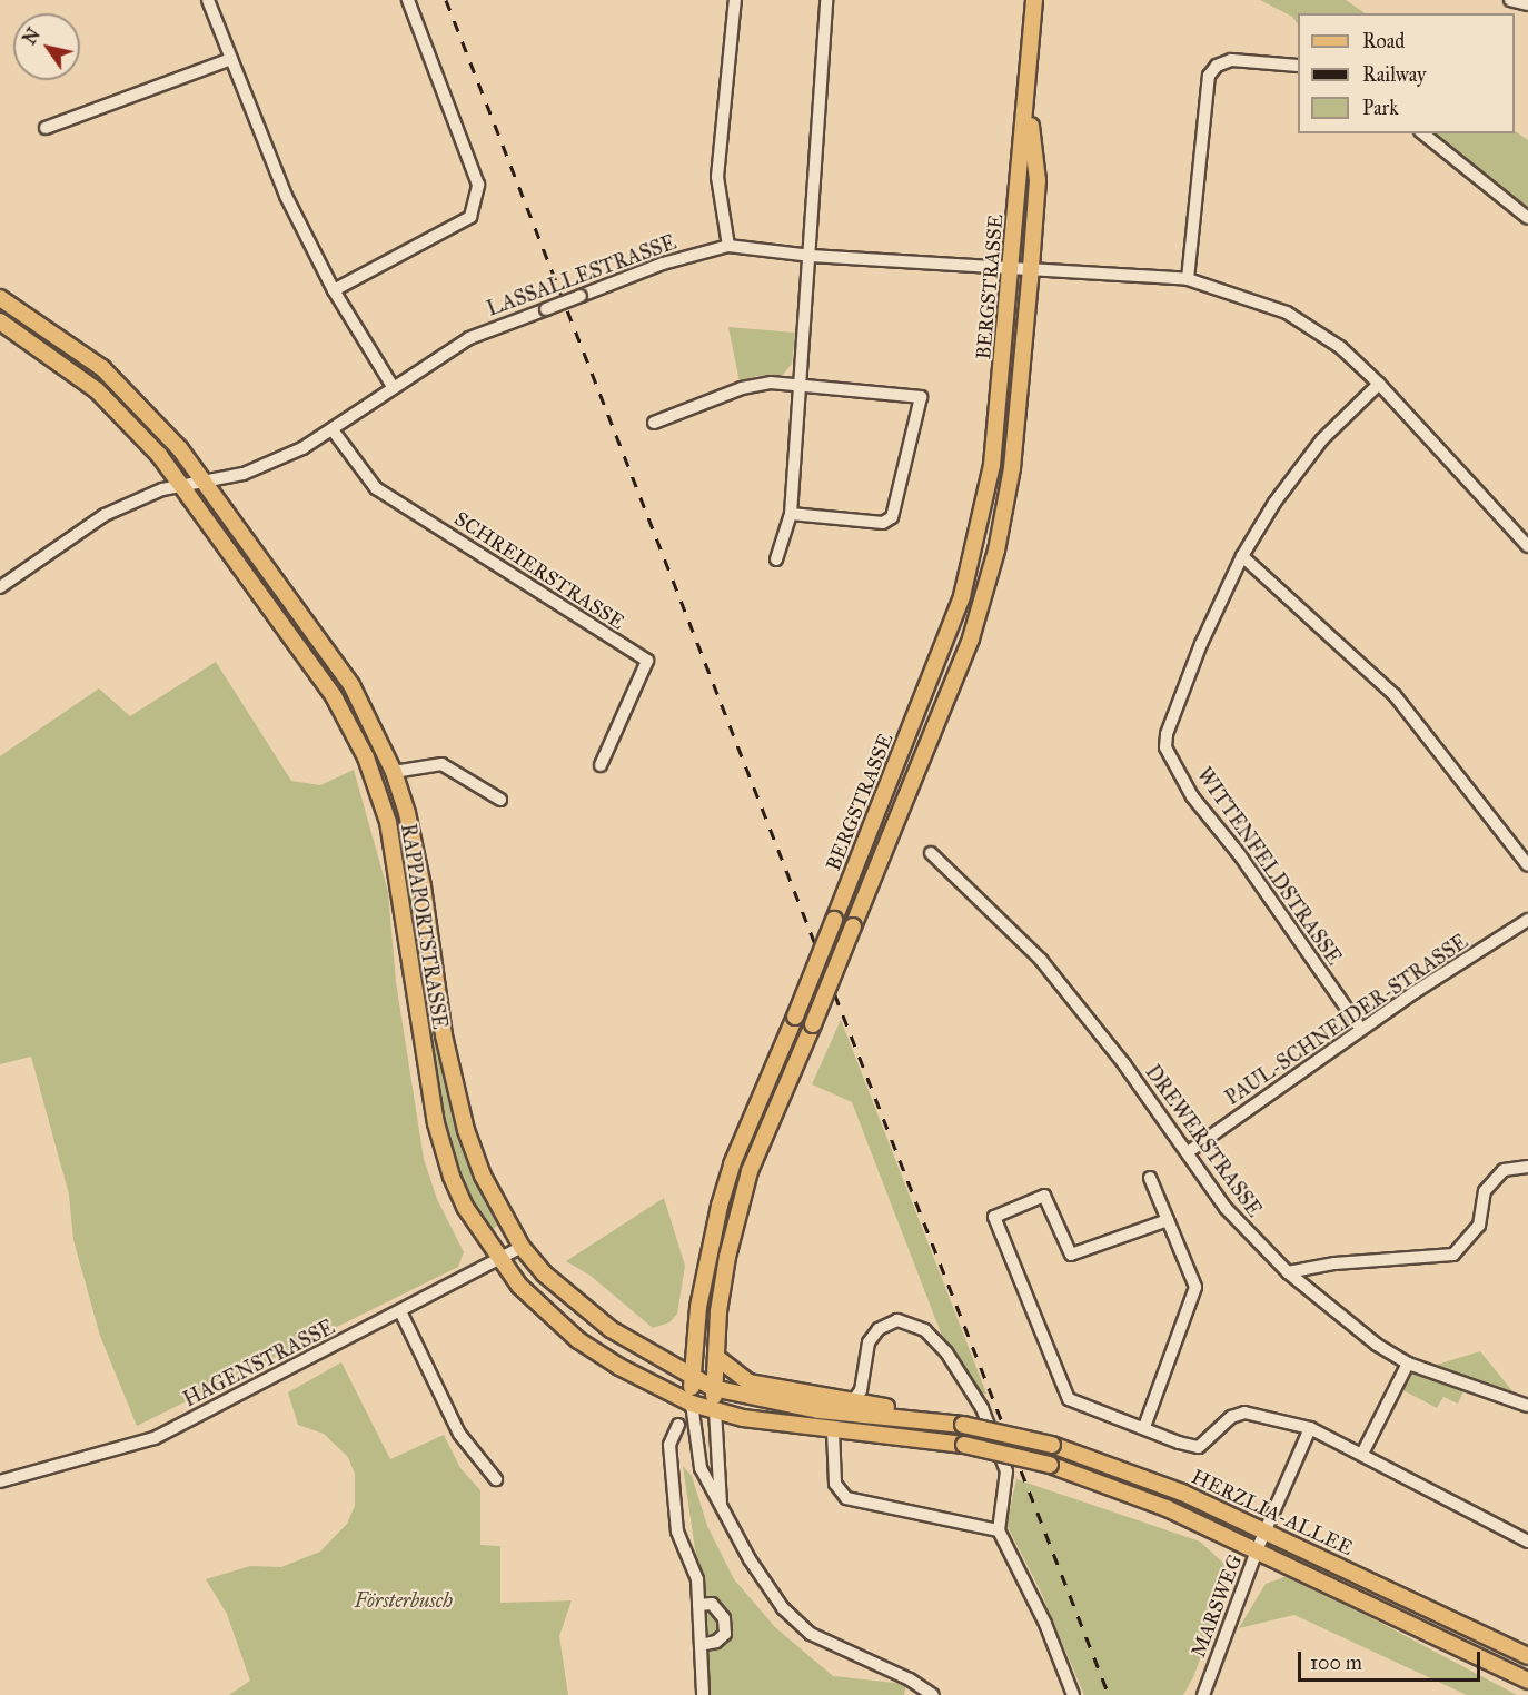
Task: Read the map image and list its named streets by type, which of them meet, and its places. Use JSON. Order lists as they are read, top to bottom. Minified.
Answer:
{"streets":{"main road":["BERGSTRASSE","RAPPAPORTSTRASSE","HERZLIA-ALLEE"],"street":["LASSALLESTRASSE","SCHREIERSTRASSE","WITTENFELDSTRASSE","PAUL-SCHNEIDER-STRASSE","DREWERSTRASSE","HAGENSTRASSE","MARSWEG"]},"crossings":[["LASSALLESTRASSE","BERGSTRASSE"],["LASSALLESTRASSE","SCHREIERSTRASSE"],["LASSALLESTRASSE","WITTENFELDSTRASSE"],["LASSALLESTRASSE","RAPPAPORTSTRASSE"],["BERGSTRASSE","RAPPAPORTSTRASSE"],["BERGSTRASSE","HERZLIA-ALLEE"],["WITTENFELDSTRASSE","PAUL-SCHNEIDER-STRASSE"],["RAPPAPORTSTRASSE","HAGENSTRASSE"],["RAPPAPORTSTRASSE","HERZLIA-ALLEE"],["PAUL-SCHNEIDER-STRASSE","DREWERSTRASSE"],["HERZLIA-ALLEE","MARSWEG"]],"parks":["Försterbusch"],"legend":["Road","Railway","Park"],"scale_bar":"100 m","north":"top left"}
